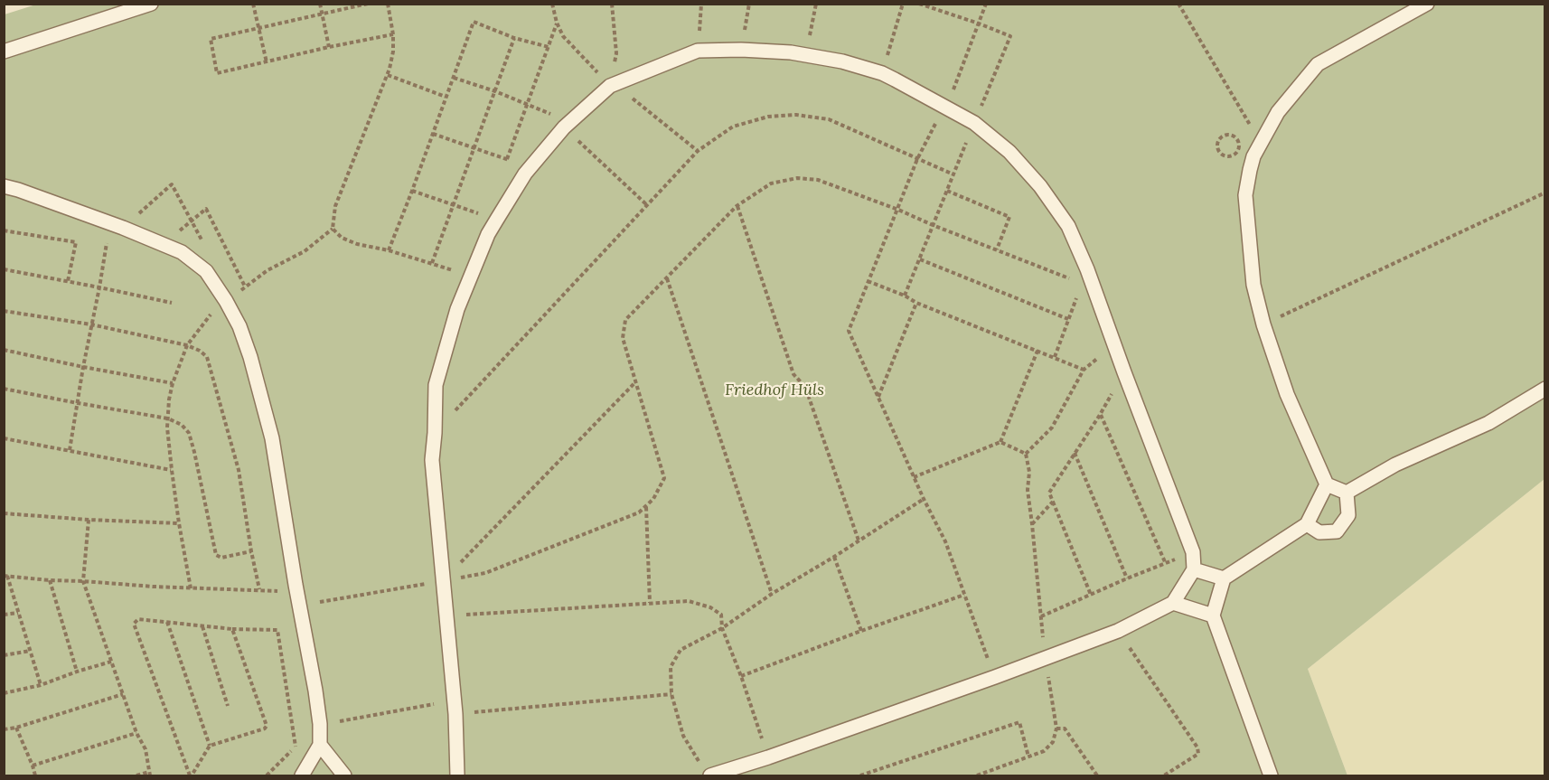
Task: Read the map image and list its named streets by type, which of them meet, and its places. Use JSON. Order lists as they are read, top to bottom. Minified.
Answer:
{"parks":["Friedhof Hüls"]}
